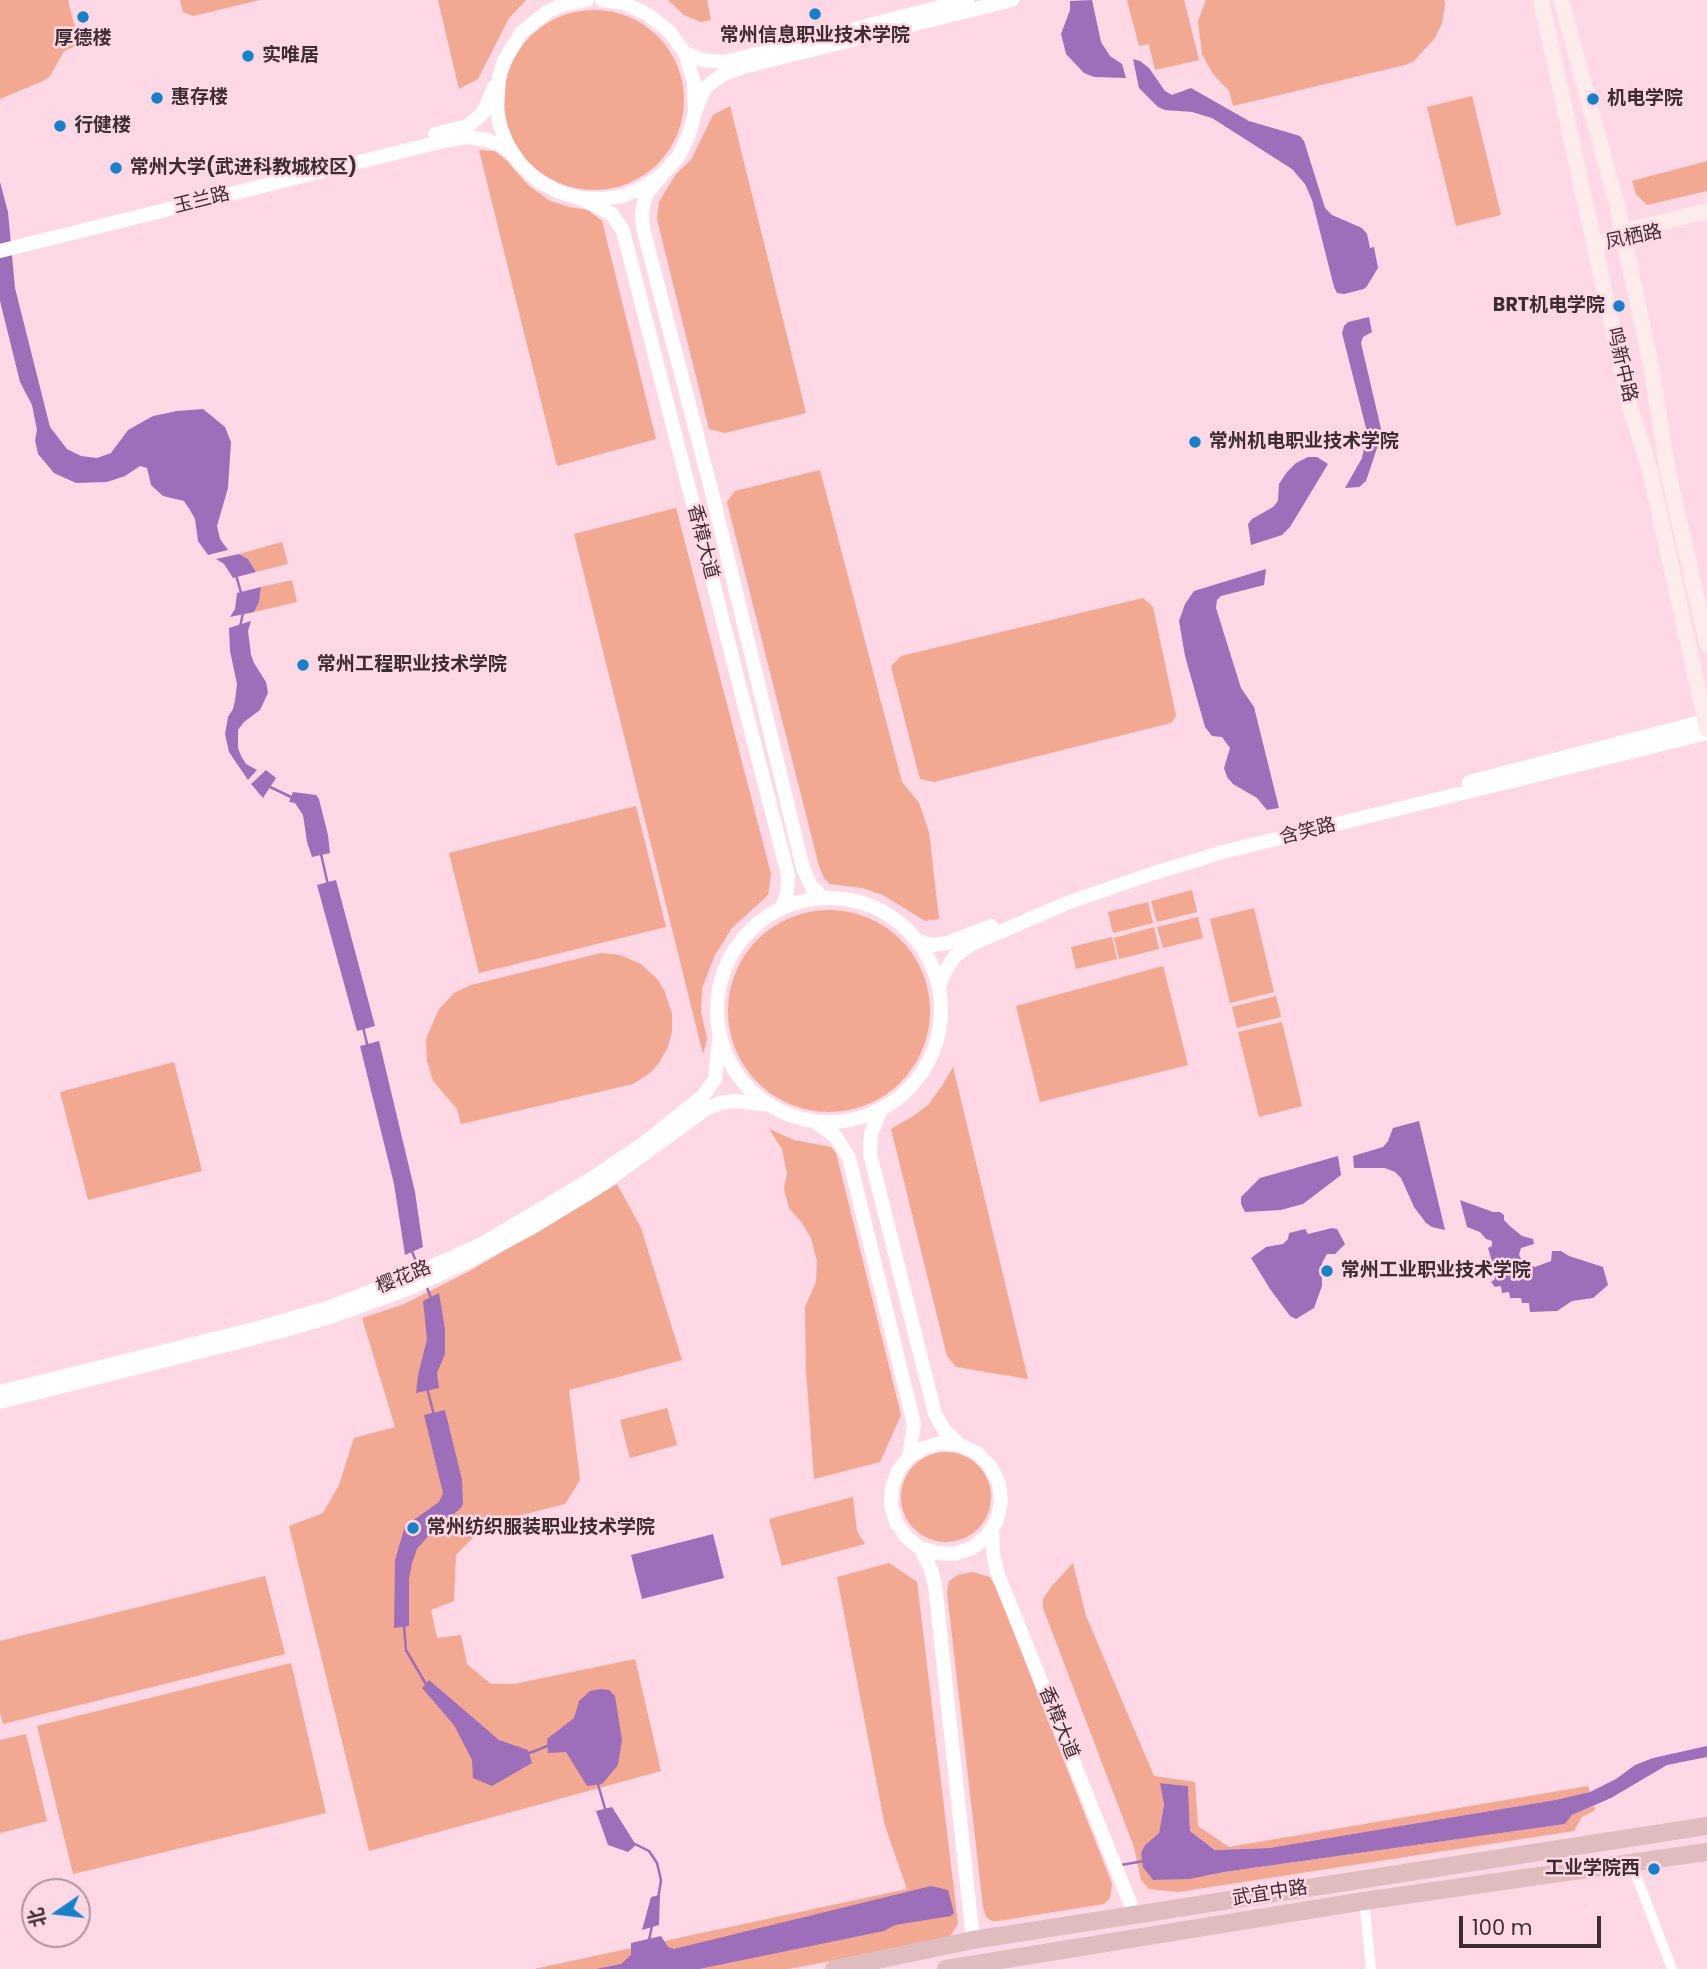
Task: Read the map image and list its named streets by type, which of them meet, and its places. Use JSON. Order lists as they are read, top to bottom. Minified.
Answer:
{"streets":{"main road":["凤栖路","鸣新中路","武宜中路"],"street":["玉兰路","香樟大道","含笑路","樱花路"]},"crossings":[["玉兰路","香樟大道"],["凤栖路","鸣新中路"],["鸣新中路","含笑路"],["香樟大道","含笑路"],["香樟大道","樱花路"],["香樟大道","武宜中路"],["含笑路","樱花路"]],"places":["常州信息职业技术学院","厚德楼","实唯居","惠存楼","机电学院","行健楼","常州大学(武进科教城校区)","BRT机电学院","常州机电职业技术学院","常州工程职业技术学院","常州工业职业技术学院","常州纺织服装职业技术学院","工业学院西"],"scale_bar":"100 m","north":"left"}
